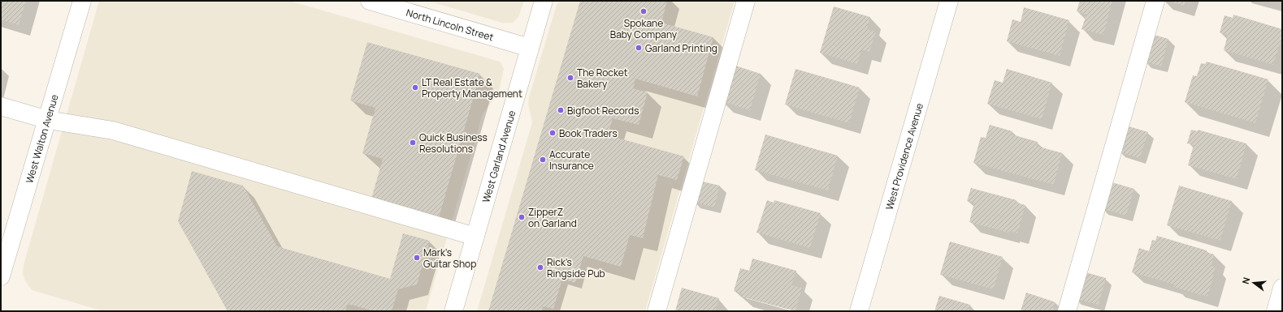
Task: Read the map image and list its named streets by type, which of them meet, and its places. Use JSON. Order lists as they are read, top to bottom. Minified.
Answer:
{"streets":{"street":["North Lincoln Street","West Walton Avenue","West Providence Avenue","West Garland Avenue"]},"crossings":[["North Lincoln Street","West Garland Avenue"]],"places":["Spokane Baby Company","Garland Printing","The Rocket Bakery","LT Real Estate & Property Management","Bigfoot Records","Book Traders","Quick Business Resolutions","Accurate Insurance","ZipperZ on Garland","Mark's Guitar Shop","Rick's Ringside Pub"],"north":"left"}
